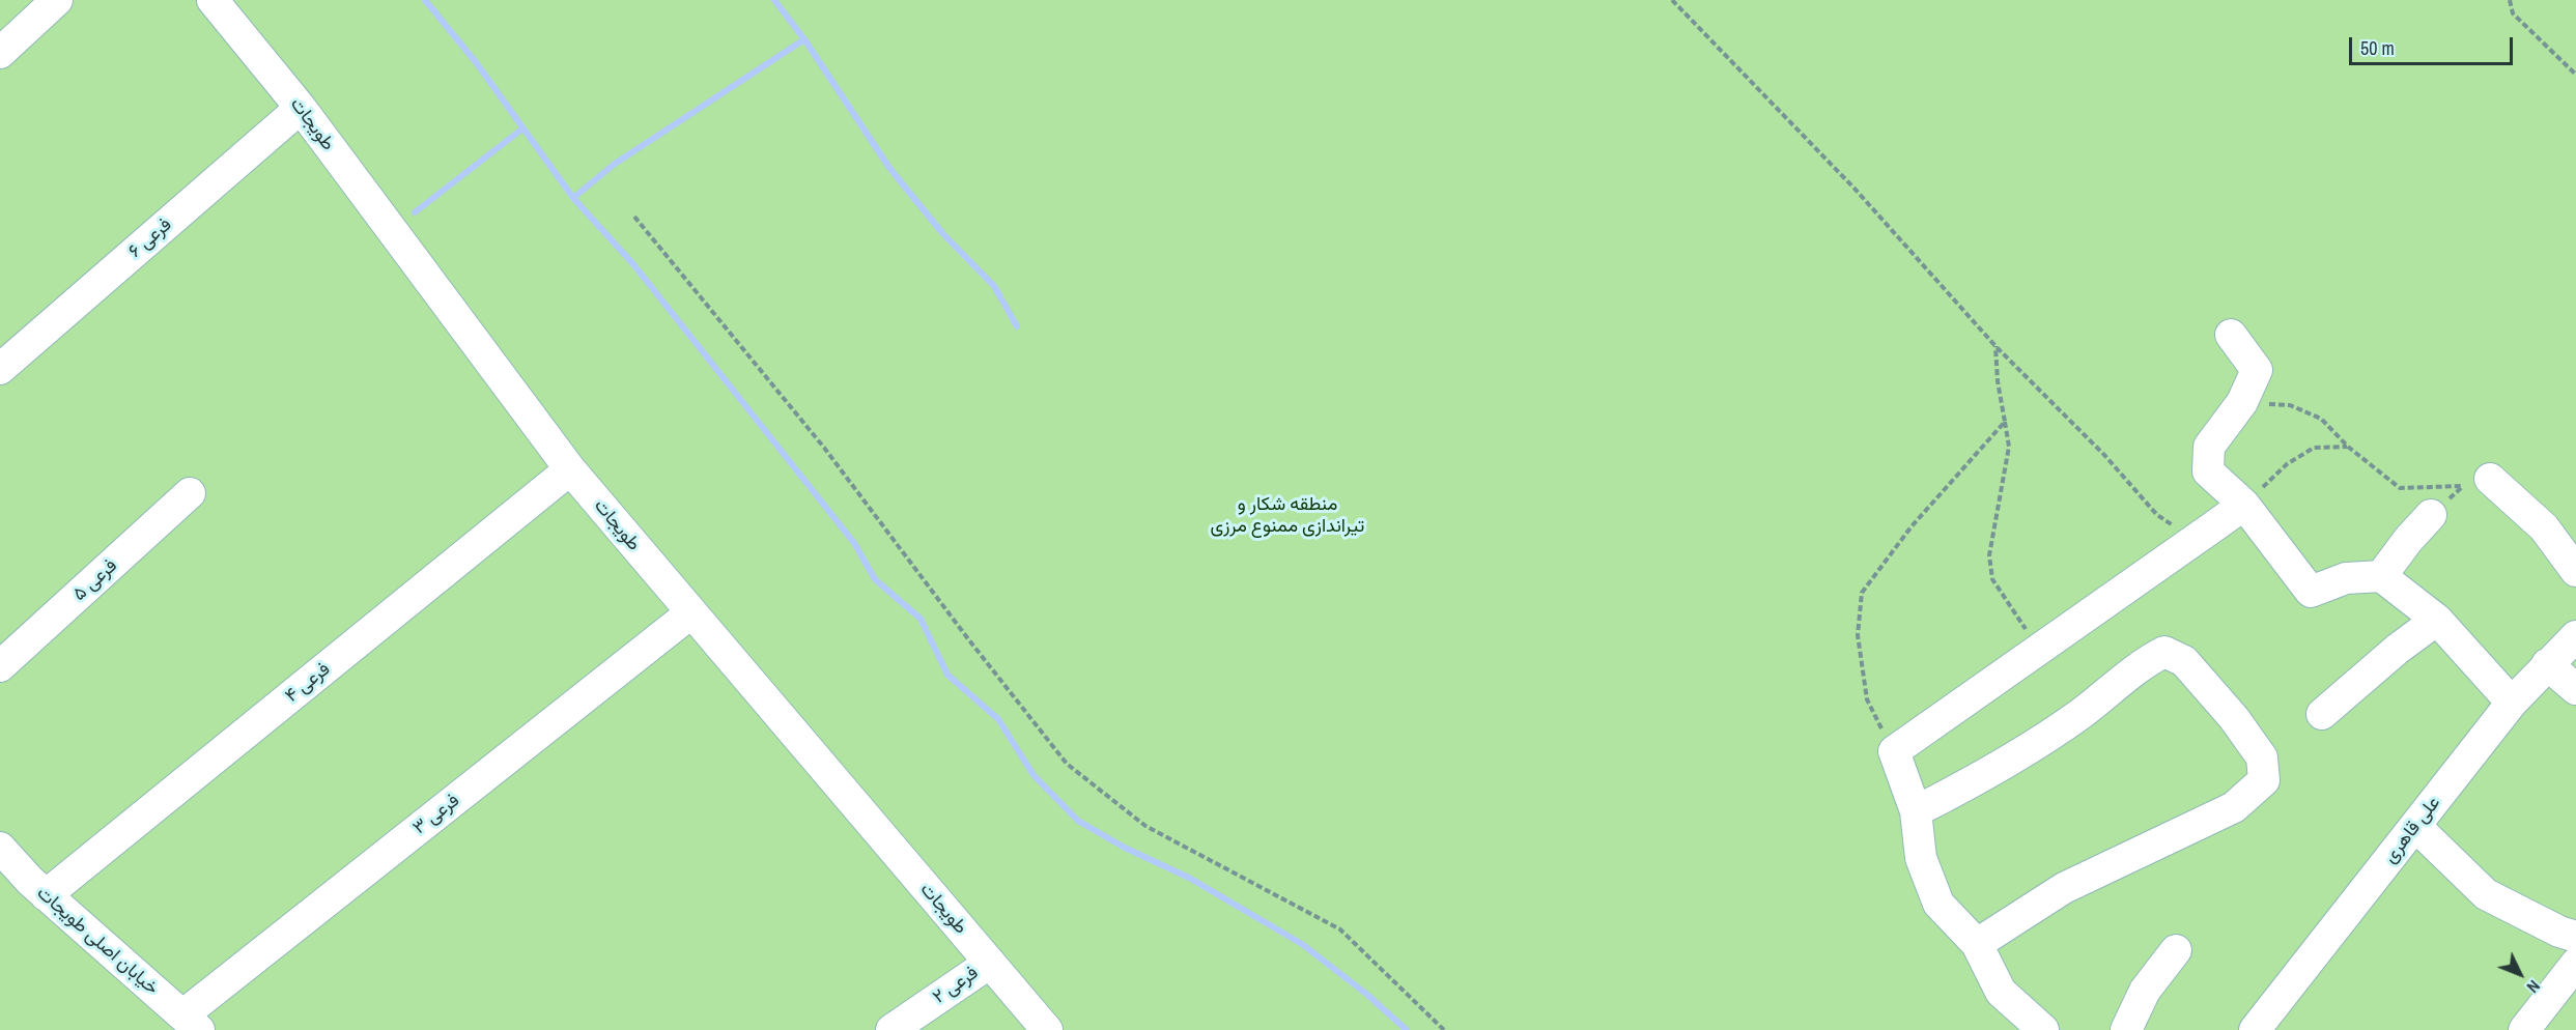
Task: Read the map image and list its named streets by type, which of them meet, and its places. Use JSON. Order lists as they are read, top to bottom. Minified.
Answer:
{"streets":{"street":["طویجات","فرعی ۶","فرعی ۵","فرعی ۴","فرعی ۳","علی قاهری","خیابان اصلی طویجات","فرعی ۲"]},"crossings":[["طویجات","فرعی ۶"],["طویجات","فرعی ۴"],["طویجات","فرعی ۳"],["طویجات","فرعی ۲"],["فرعی ۴","خیابان اصلی طویجات"],["فرعی ۳","خیابان اصلی طویجات"]],"parks":["منطقه شکار و تیراندازی ممنوع مرزی"],"scale_bar":"50 m","north":"bottom right"}
